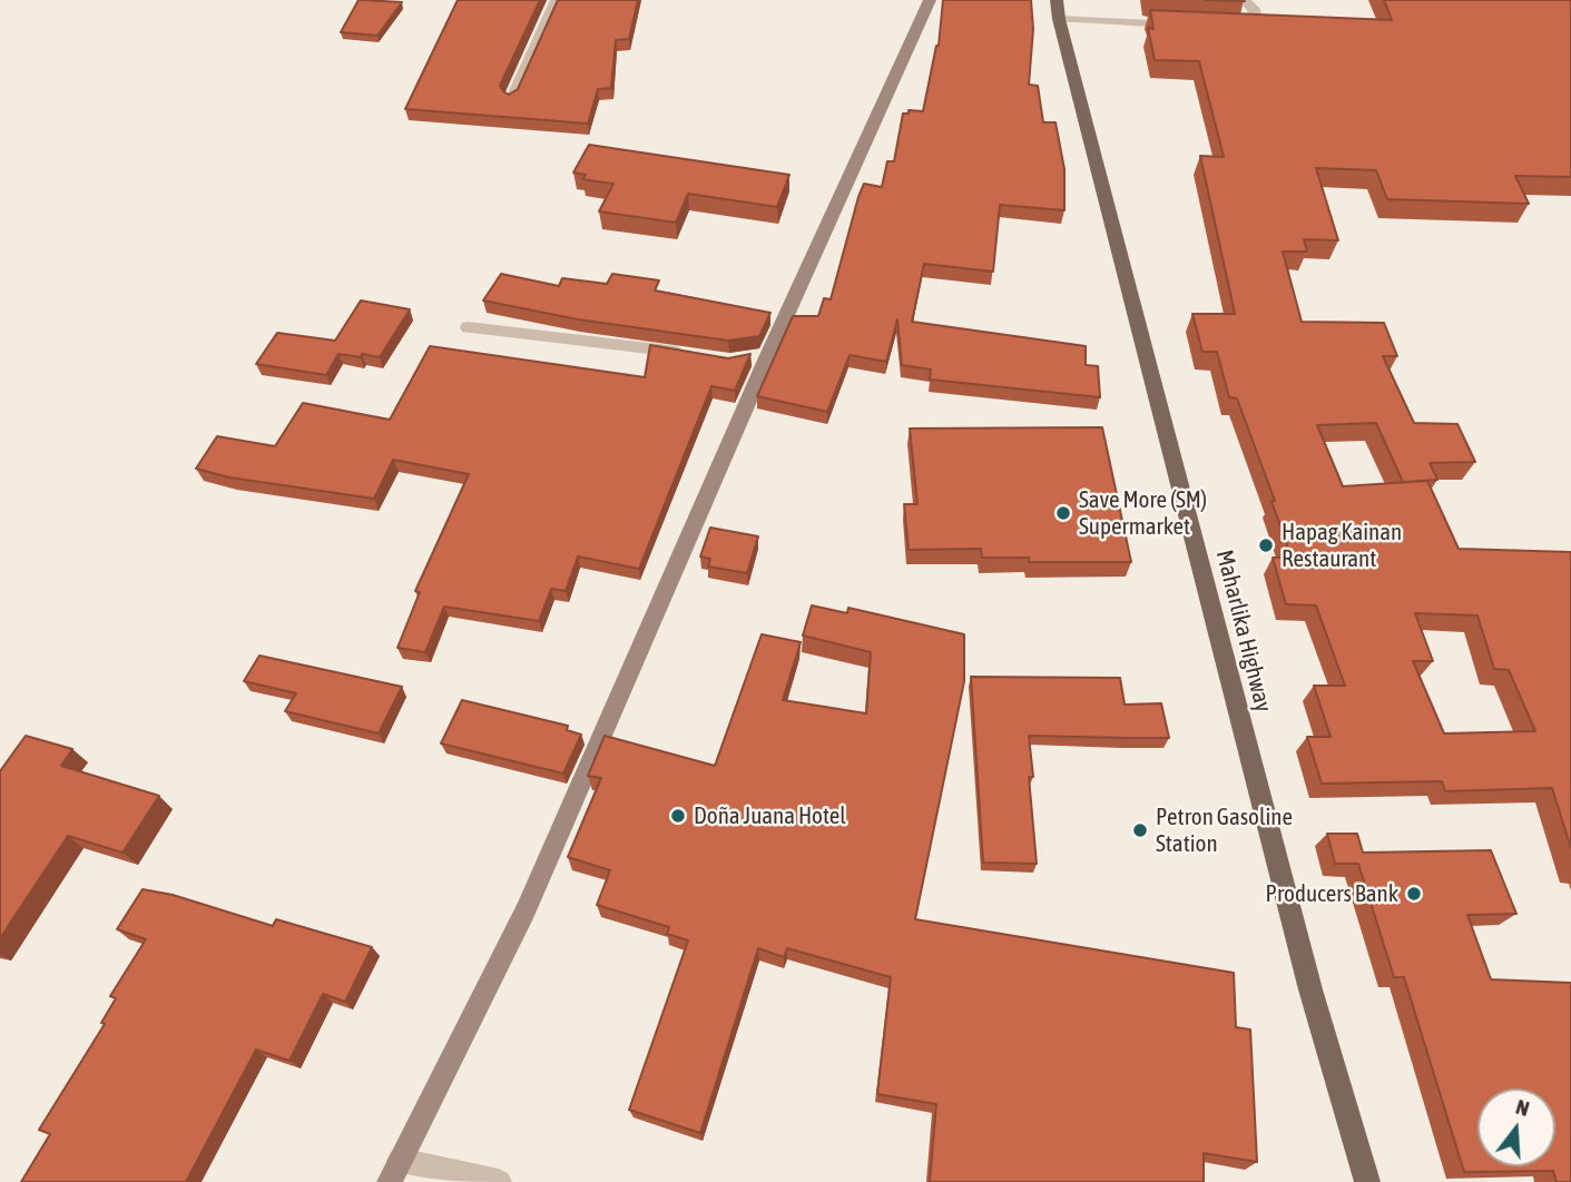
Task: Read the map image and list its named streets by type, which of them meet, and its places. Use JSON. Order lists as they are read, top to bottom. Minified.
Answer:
{"streets":{"main road":["Maharlika Highway"]},"places":["Save More (SM) Supermarket","Hapag Kainan Restaurant","Doña Juana Hotel","Petron Gasoline Station","Producers Bank"],"north":"top"}
